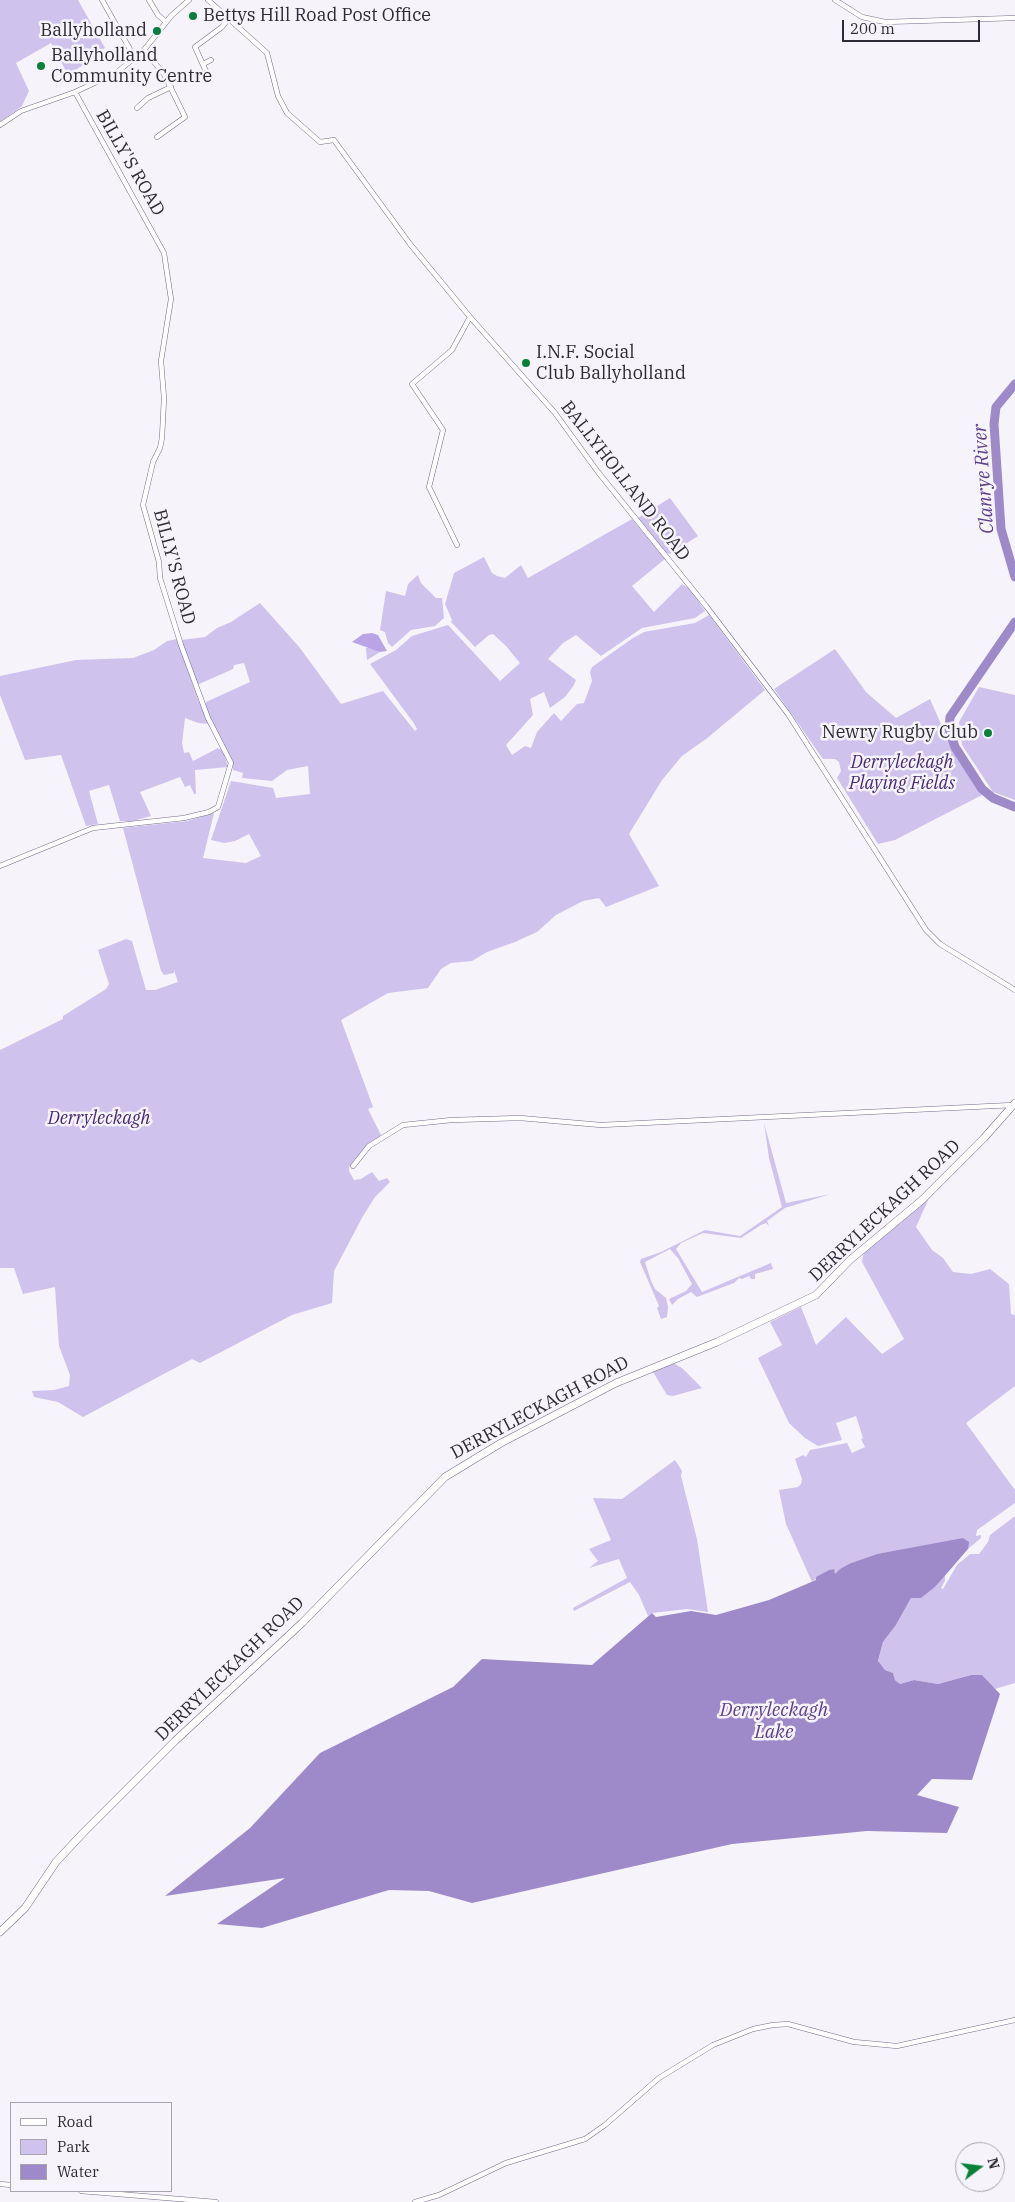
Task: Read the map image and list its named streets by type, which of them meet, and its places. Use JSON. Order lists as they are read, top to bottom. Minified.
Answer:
{"streets":{"street":["BILLY'S ROAD","BALLYHOLLAND ROAD","DERRYLECKAGH ROAD"]},"water":["Clanrye River","Derryleckagh Lake"],"parks":["Derryleckagh Playing Fields","Derryleckagh"],"places":["Bettys Hill Road Post Office","Ballyholland","Ballyholland Community Centre","I.N.F. Social Club Ballyholland","Newry Rugby Club"],"legend":["Road","Park","Water"],"scale_bar":"200 m","north":"right"}
